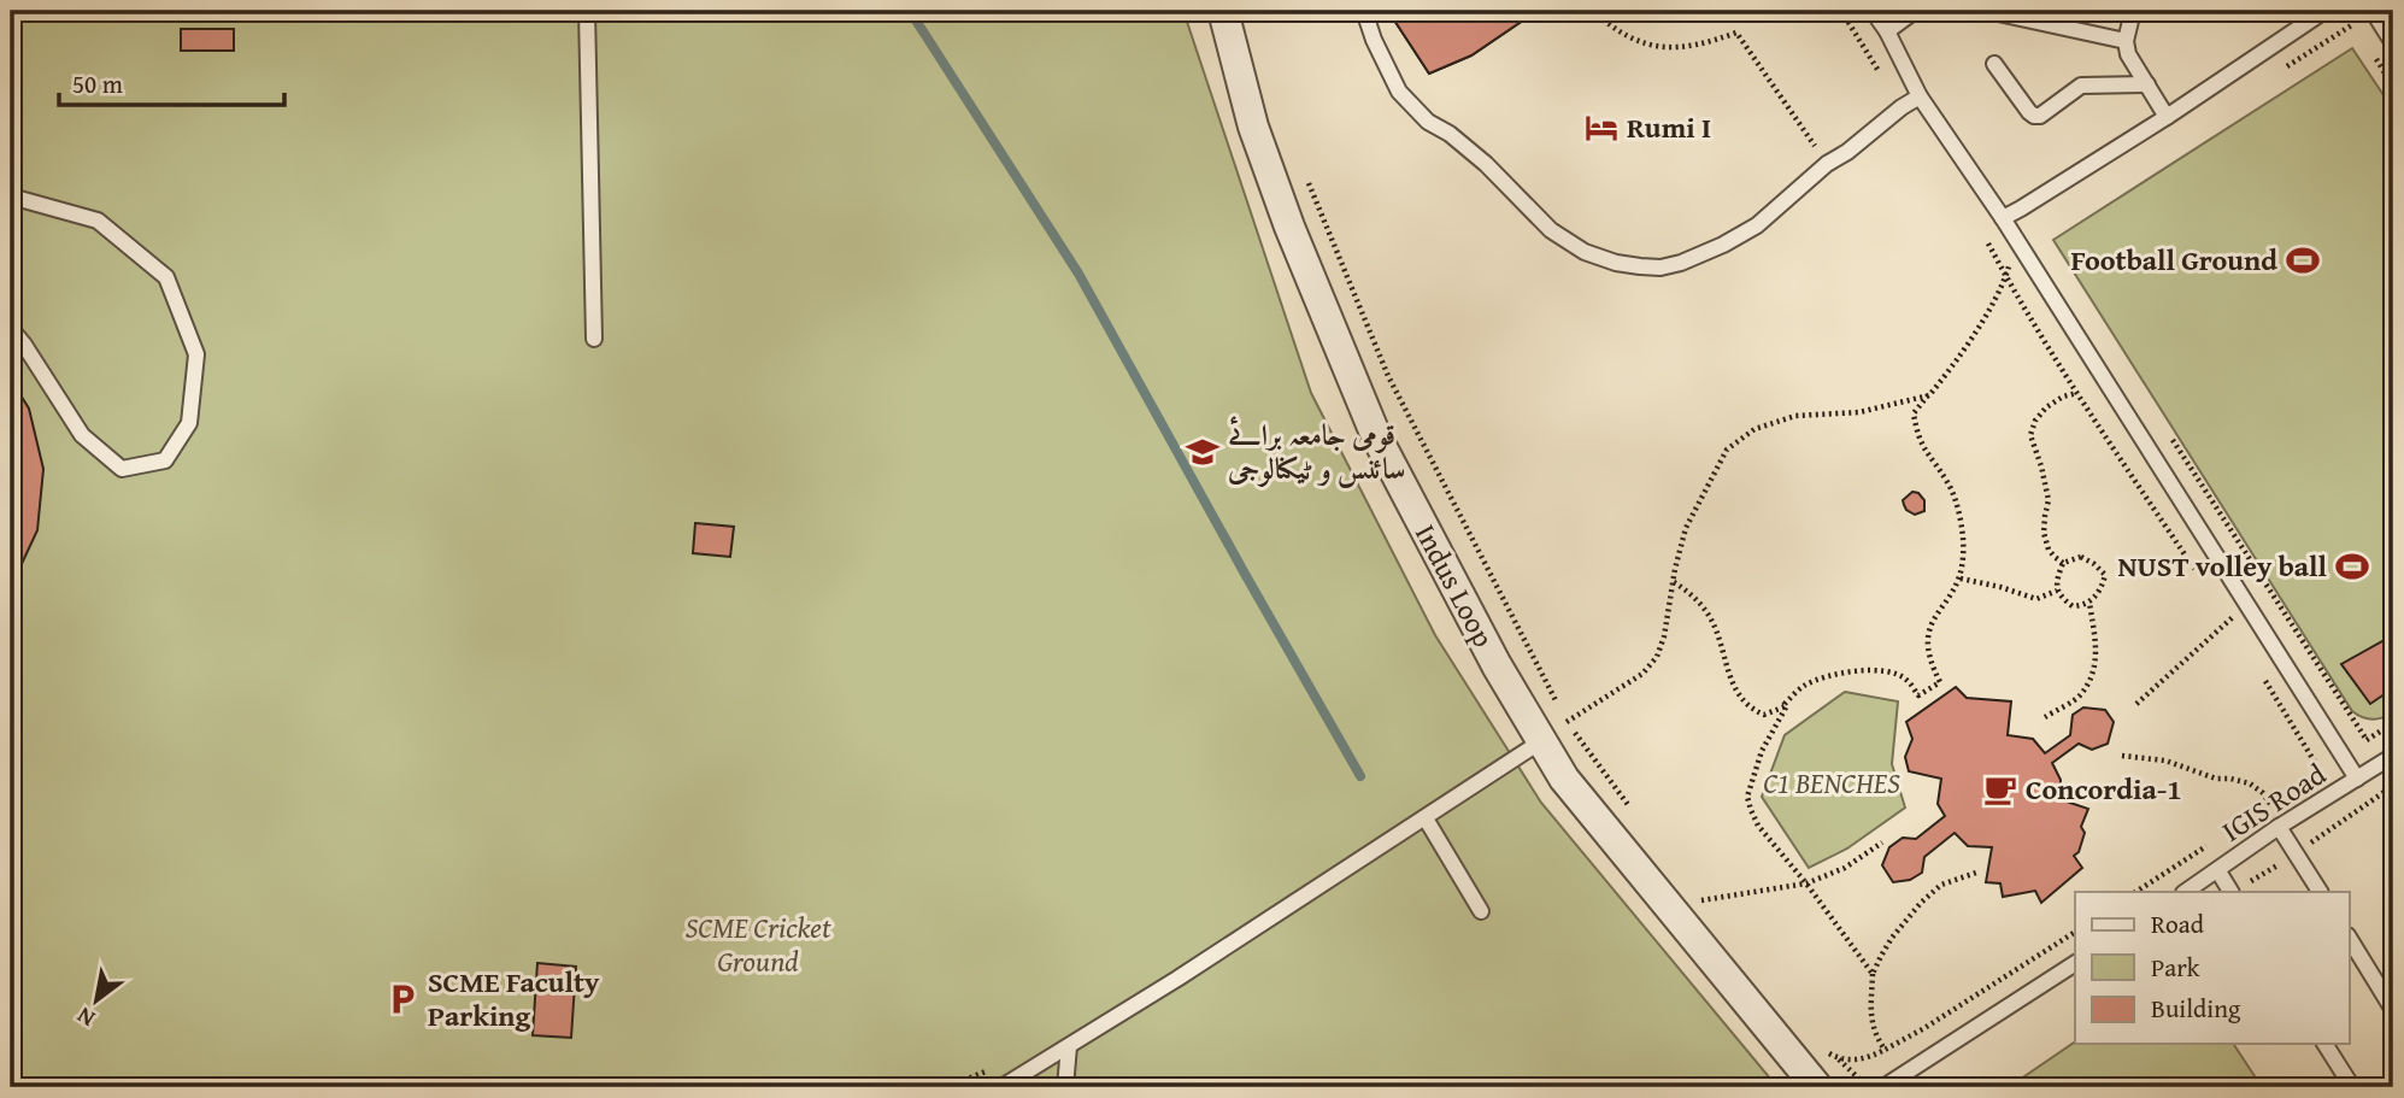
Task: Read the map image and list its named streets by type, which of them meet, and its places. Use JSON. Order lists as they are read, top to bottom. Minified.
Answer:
{"streets":{"street":["Indus Loop"],"lane":["IGIS Road"]},"parks":["C1 BENCHES","SCME Cricket Ground"],"places":{"hotel":["Rumi I"],"sports":["Football Ground","NUST volley ball"],"school or university":["قومی جامعہ برائے سائنس و ٹیکنالوجی"],"cafe":["Concordia-1"],"parking":["SCME Faculty Parking"]},"legend":["Road","Park","Building"],"scale_bar":"50 m","north":"bottom left"}
